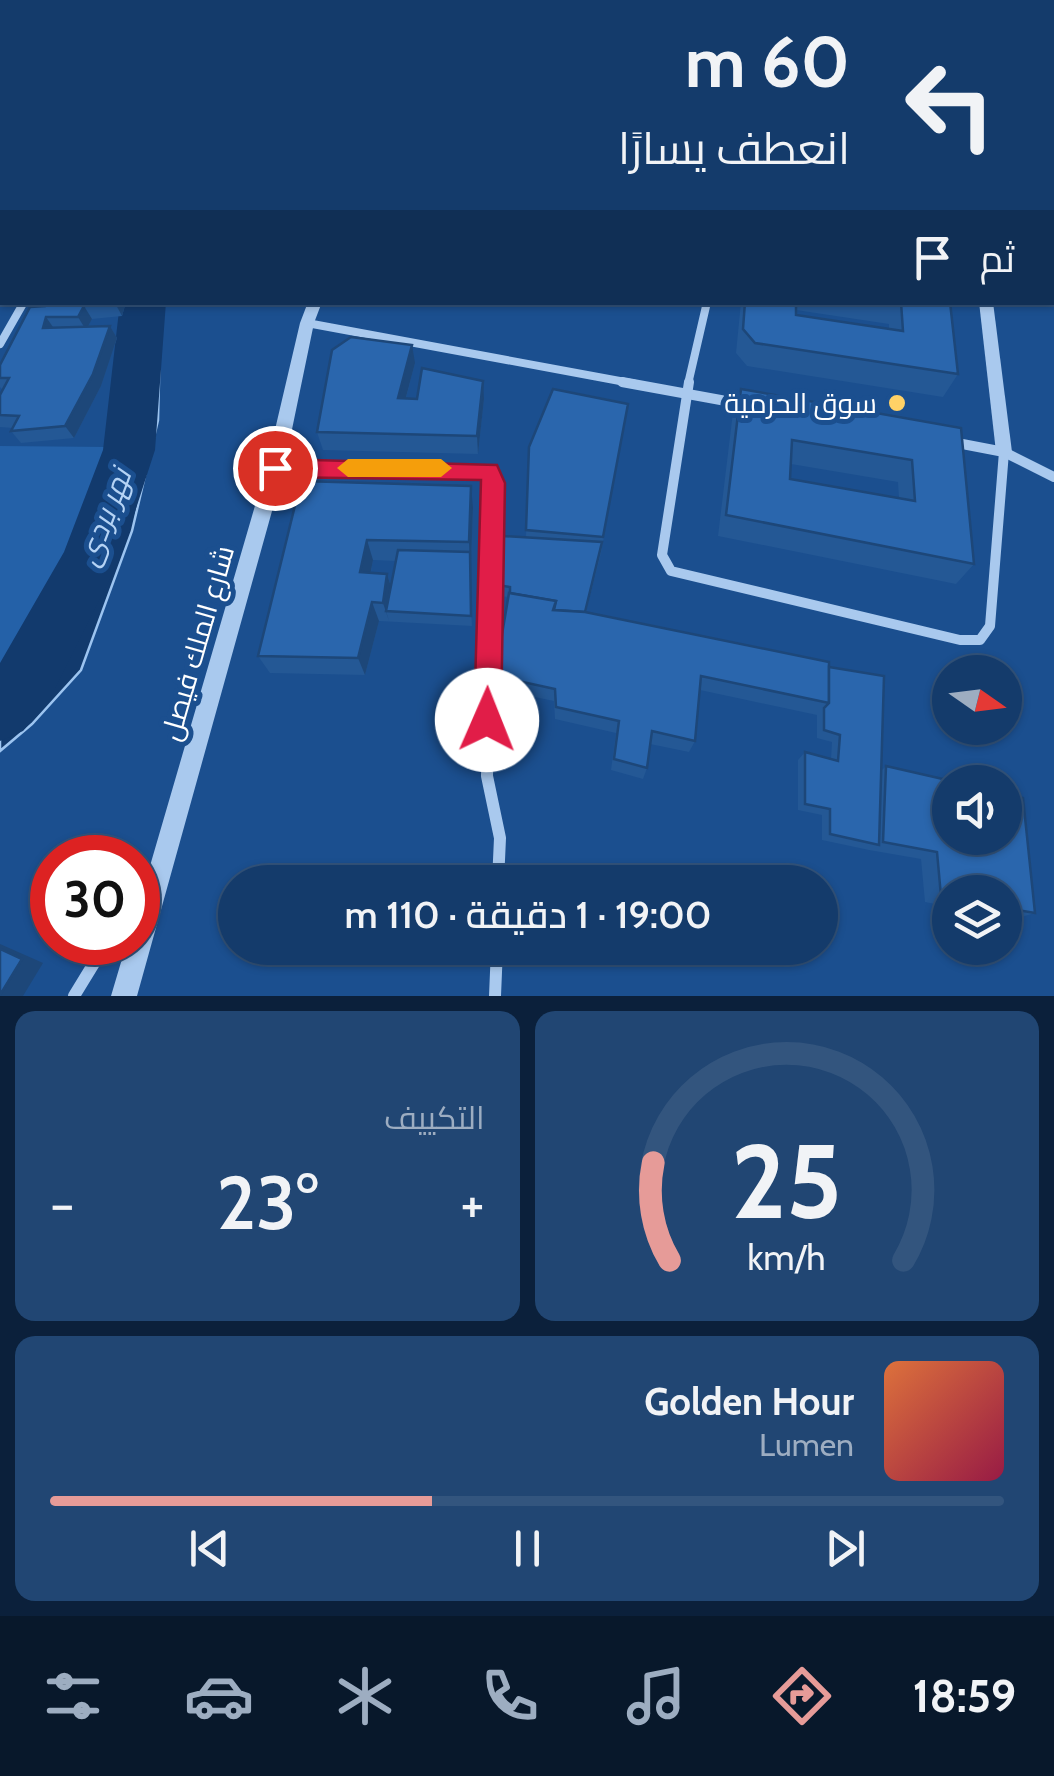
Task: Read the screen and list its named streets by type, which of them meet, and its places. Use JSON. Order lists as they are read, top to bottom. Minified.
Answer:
{"streets":{"street":["شارع الملك فيصل"]},"water":["نهر بردى"],"places":["سوق الحرمية"],"north":"right","page":{"turn":["60 m","انعطف يسارًا"],"then":"ثم","limit":"30","trip":"19:00 · 1 دقيقة · 110 m","tile":"التكييف","heat":["−","23°","+"],"song":["Golden Hour","Lumen"],"tabs":"18:59","gauge":["25","km/h"]}}
